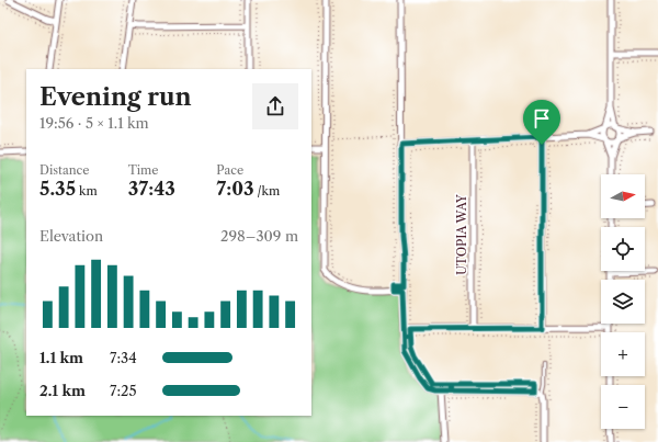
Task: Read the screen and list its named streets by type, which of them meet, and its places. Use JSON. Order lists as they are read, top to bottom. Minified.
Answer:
{"streets":{"street":["UTOPIA WAY"]},"north":"right","page":{"heading":["Evening run","19:56 · 5 × 1.1 km"],"stats":[["Distance","5.35 km"],["Time","37:43"],["Pace","7:03 /km"]],"map_buttons":["+","−"],"chart":["Elevation","298–309 m"],"list":[{"name":"1.1 km","note":"7:34"},{"name":"2.1 km","note":"7:25"}]}}
